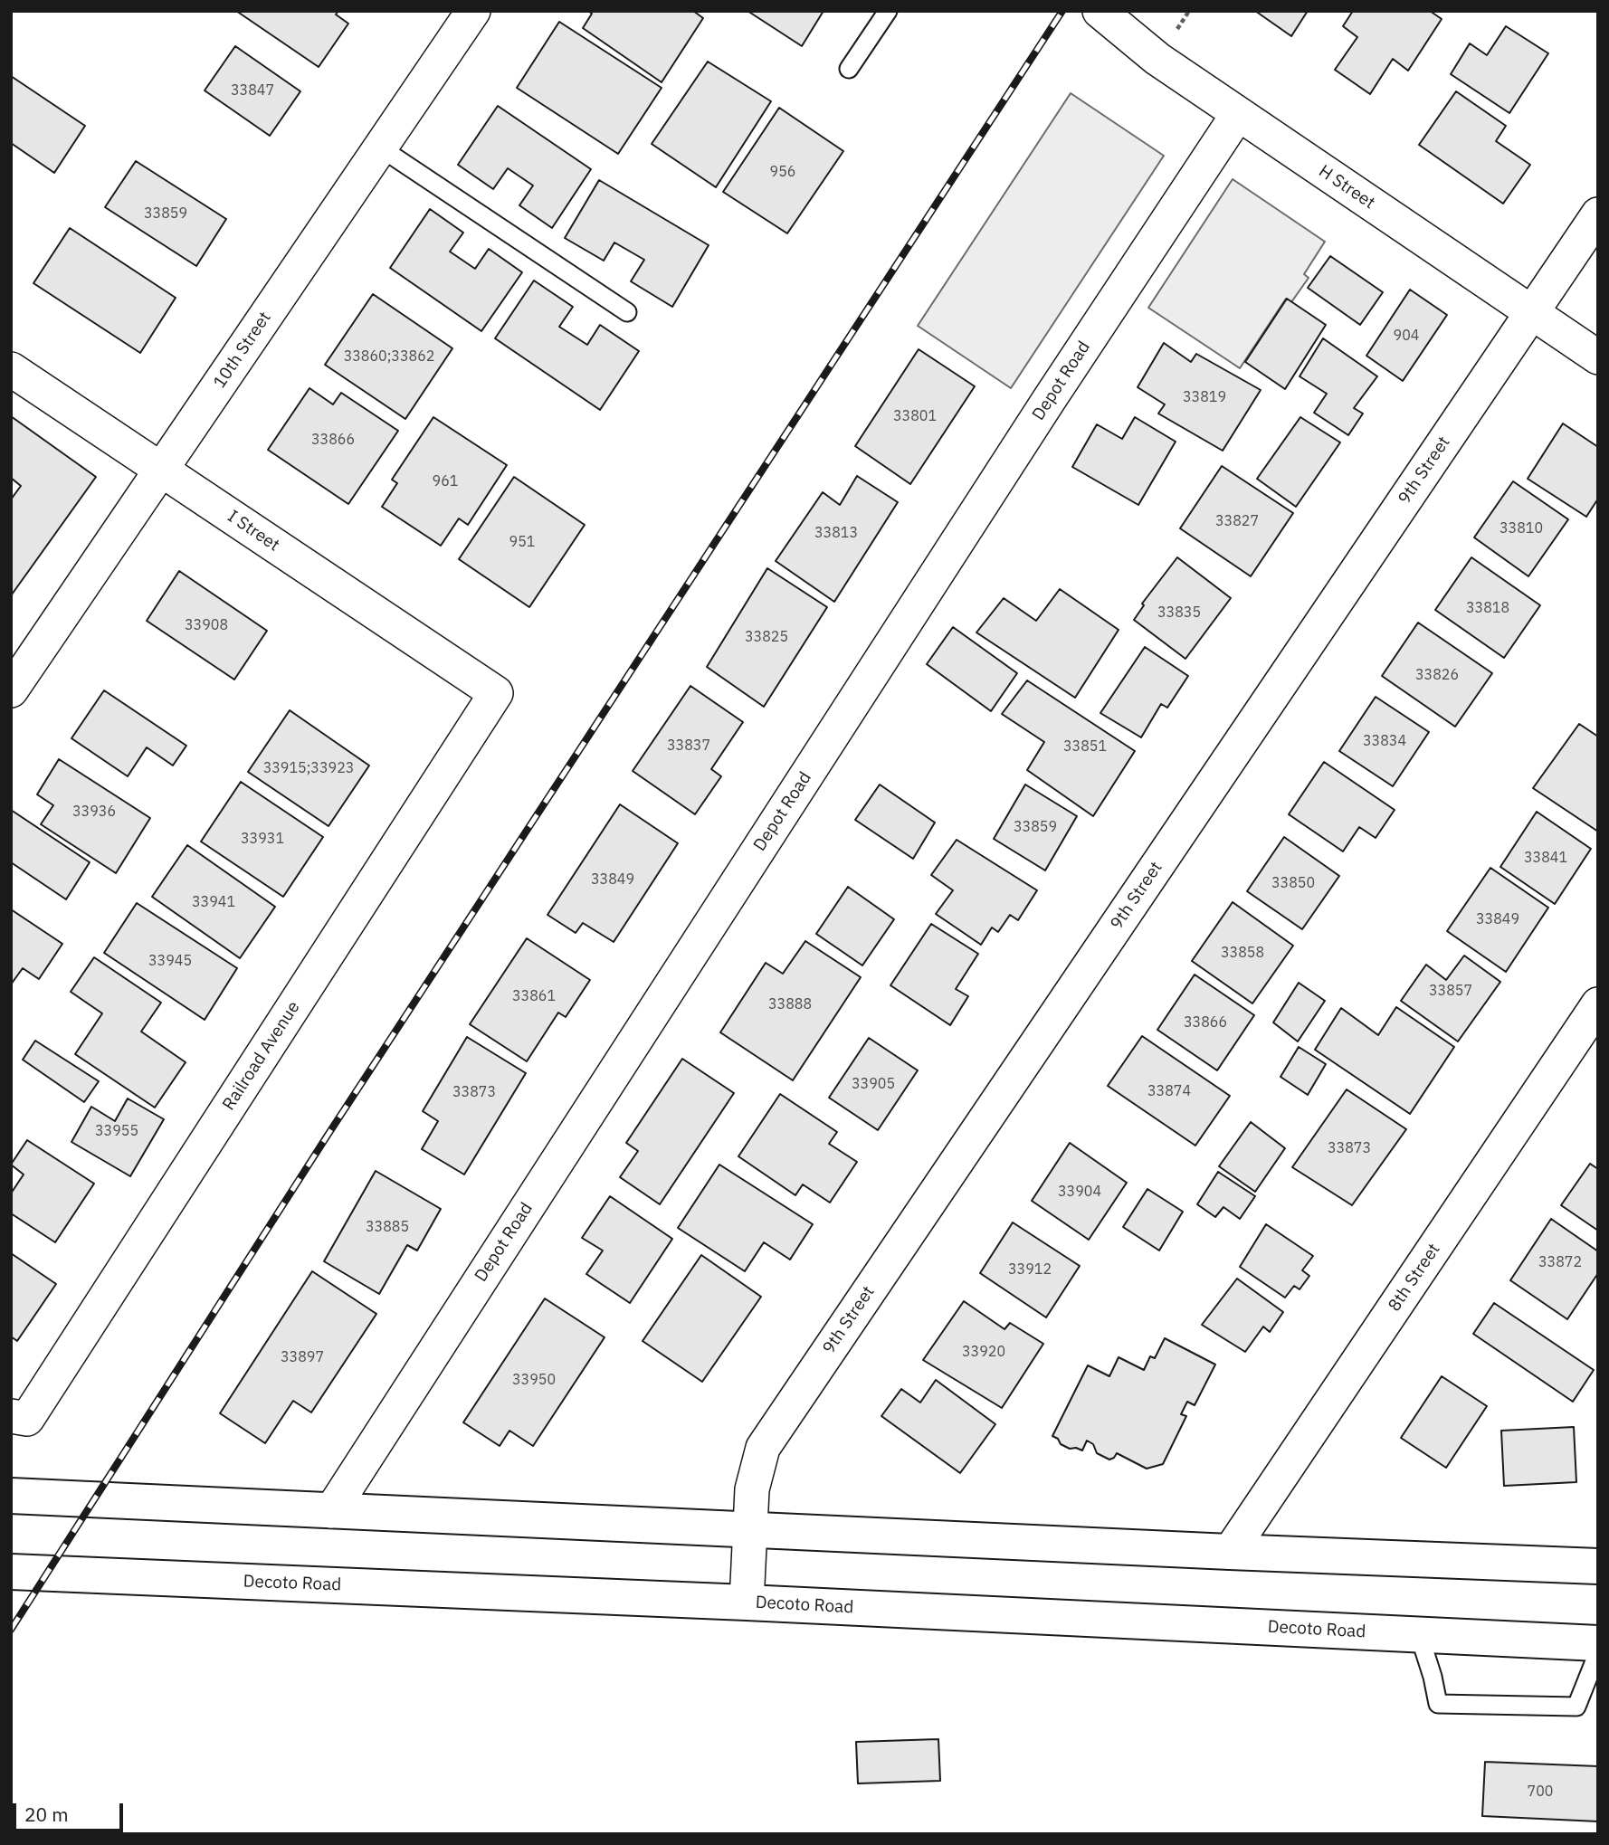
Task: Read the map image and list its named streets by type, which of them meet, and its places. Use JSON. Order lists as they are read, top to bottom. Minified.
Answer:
{"streets":{"main road":["Decoto Road"],"street":["H Street","10th Street","Depot Road","9th Street","I Street","Railroad Avenue","8th Street"]},"crossings":[["H Street","Depot Road"],["H Street","9th Street"],["10th Street","I Street"],["9th Street","Decoto Road"],["I Street","Railroad Avenue"]],"house_numbers":["33847","956","33859","904","33860;33862","33819","33801","33866","961","33827","33810","33813","951","33818","33835","33908","33825","33826","33834","33837","33851","33915;33923","33936","33859","33931","33841","33849","33850","33941","33849","33858","33945","33857","33861","33888","33866","33905","33874","33873","33955","33873","33904","33885","33872","33912","33920","33897","33950","700"],"scale_bar":"20 m"}
